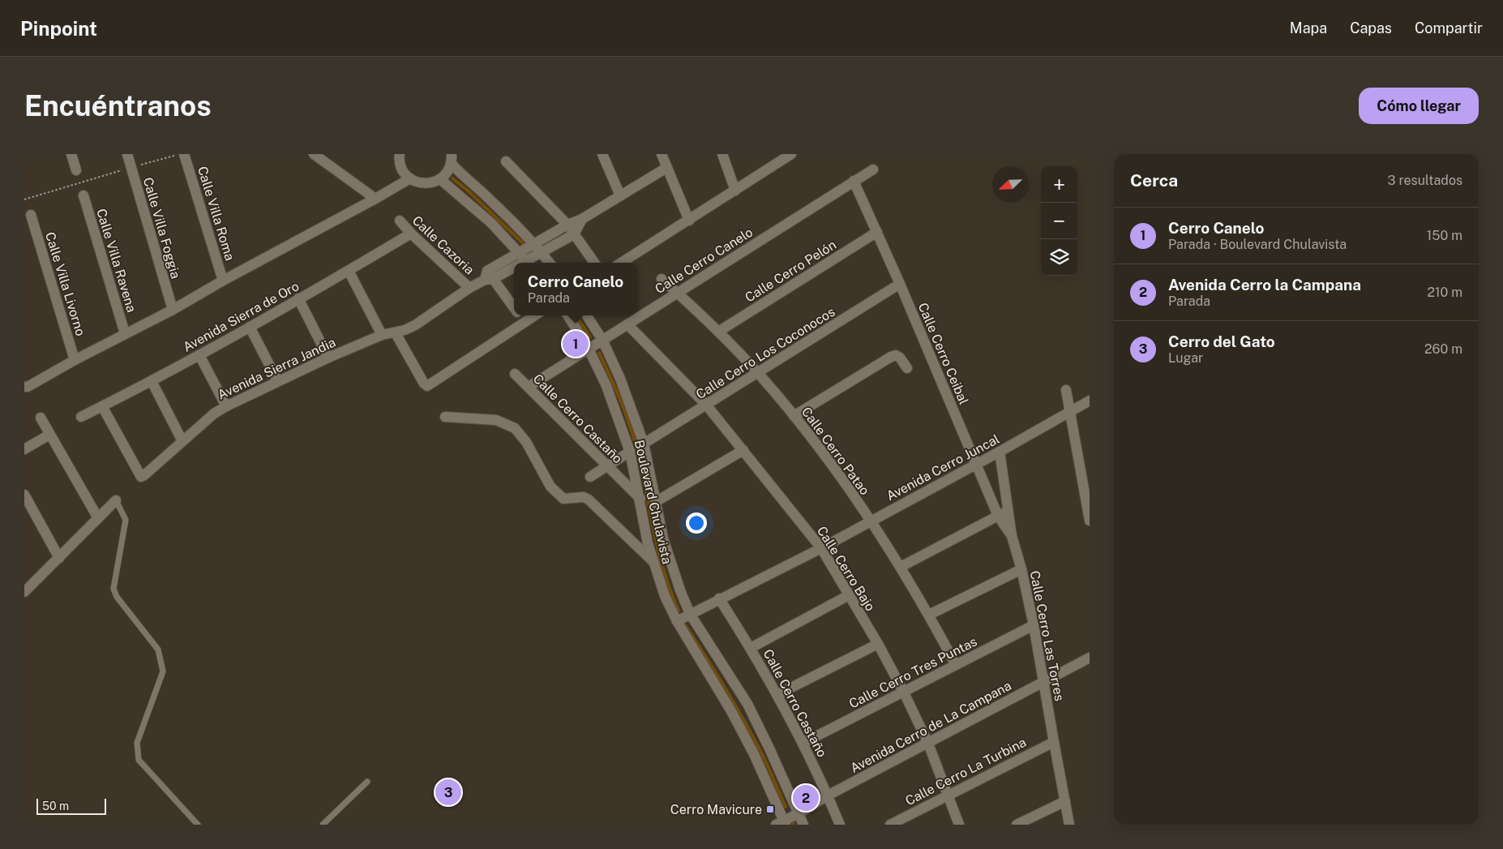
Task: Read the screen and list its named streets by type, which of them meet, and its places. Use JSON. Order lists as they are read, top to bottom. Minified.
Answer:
{"streets":{"street":["Calle Villa Roma","Calle Villa Foggia","Calle Cazoria","Calle Villa Ravena","Calle Cerro Canelo","Calle Cerro Pelón","Calle Villa Livorno","Avenida Sierra de Oro","Calle Cerro Los Coconocos","Calle Cerro Ceibal","Avenida Sierra Jandia","Calle Cerro Castaño","Calle Cerro Patao","Avenida Cerro Juncal","Boulevard Chulavista","Calle Cerro Bajo","Calle Cerro Las Torres","Calle Cerro Tres Puntas","Avenida Cerro de La Campana","Calle Cerro La Turbina"]},"crossings":[["Calle Cazoria","Avenida Sierra de Oro"],["Calle Cazoria","Avenida Sierra Jandia"],["Calle Cerro Canelo","Calle Cerro Ceibal"],["Calle Cerro Canelo","Calle Cerro Castaño"],["Calle Cerro Canelo","Calle Cerro Patao"],["Calle Cerro Canelo","Boulevard Chulavista"],["Calle Cerro Canelo","Calle Cerro Bajo"],["Calle Cerro Pelón","Calle Cerro Ceibal"],["Calle Cerro Pelón","Calle Cerro Patao"],["Avenida Sierra de Oro","Avenida Sierra Jandia"],["Calle Cerro Los Coconocos","Calle Cerro Ceibal"],["Calle Cerro Los Coconocos","Calle Cerro Patao"],["Calle Cerro Los Coconocos","Boulevard Chulavista"],["Calle Cerro Los Coconocos","Calle Cerro Bajo"],["Calle Cerro Ceibal","Avenida Cerro Juncal"],["Calle Cerro Ceibal","Calle Cerro Las Torres"],["Calle Cerro Castaño","Avenida Cerro Juncal"],["Calle Cerro Castaño","Boulevard Chulavista"],["Calle Cerro Castaño","Calle Cerro Tres Puntas"],["Calle Cerro Castaño","Avenida Cerro de La Campana"],["Calle Cerro Patao","Avenida Cerro Juncal"],["Calle Cerro Patao","Calle Cerro Tres Puntas"],["Avenida Cerro Juncal","Boulevard Chulavista"],["Avenida Cerro Juncal","Calle Cerro Bajo"],["Avenida Cerro Juncal","Calle Cerro Las Torres"],["Boulevard Chulavista","Avenida Cerro de La Campana"],["Calle Cerro Bajo","Calle Cerro Tres Puntas"],["Calle Cerro Bajo","Avenida Cerro de La Campana"],["Calle Cerro Bajo","Calle Cerro La Turbina"],["Calle Cerro Las Torres","Calle Cerro Tres Puntas"],["Calle Cerro Las Torres","Avenida Cerro de La Campana"],["Calle Cerro Las Torres","Calle Cerro La Turbina"]],"places":{"transit":["Cerro Mavicure"]},"scale_bar":"50 m","north":"bottom left","page":{"header":"Pinpoint","nav":["Mapa","Capas","Compartir"],"buttons":"Cómo llegar","title":"Encuéntranos","heading":["Cerca","3 resultados"],"map_buttons":["+","−"],"list":[{"mark":"1","name":"Cerro Canelo","note":"Parada · Boulevard Chulavista","value":"150 m"},{"mark":"2","name":"Avenida Cerro la Campana","note":"Parada","value":"210 m"},{"mark":"3","name":"Cerro del Gato","note":"Lugar","value":"260 m"}],"popup":["Cerro Canelo","Parada"],"pins":["1","3","2"],"scale":"50 m"}}
